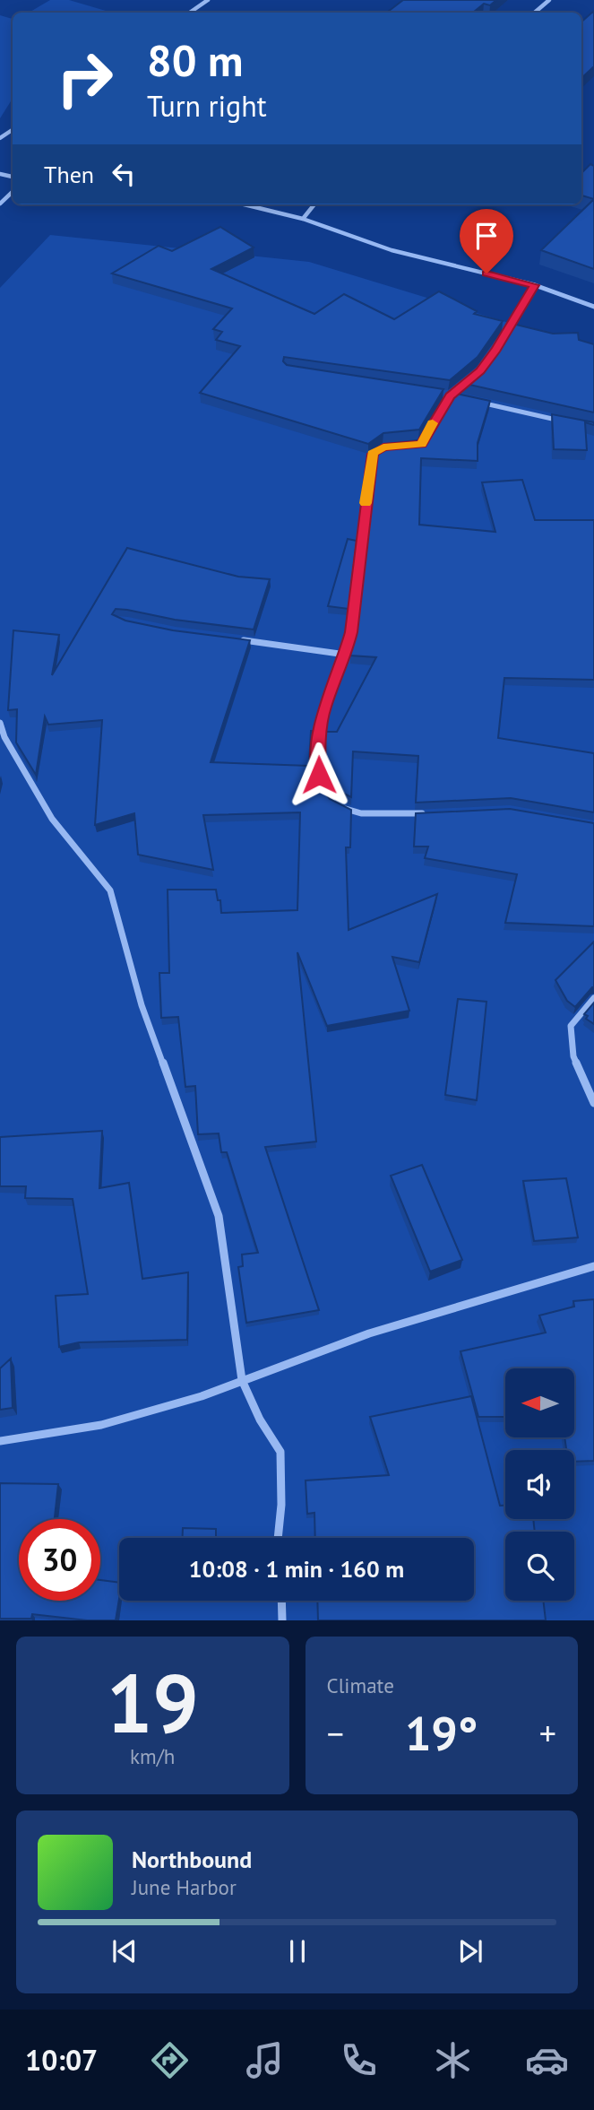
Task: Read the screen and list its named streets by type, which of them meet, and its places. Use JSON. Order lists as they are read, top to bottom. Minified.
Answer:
{"north":"left","page":{"turn":["80 m","Turn right"],"then":"Then","limit":"30","trip":"10:08 · 1 min · 160 m","tile":[["19","km/h"],"Climate"],"heat":["−","19°","+"],"song":["Northbound","June Harbor"],"tabs":"10:07"}}
